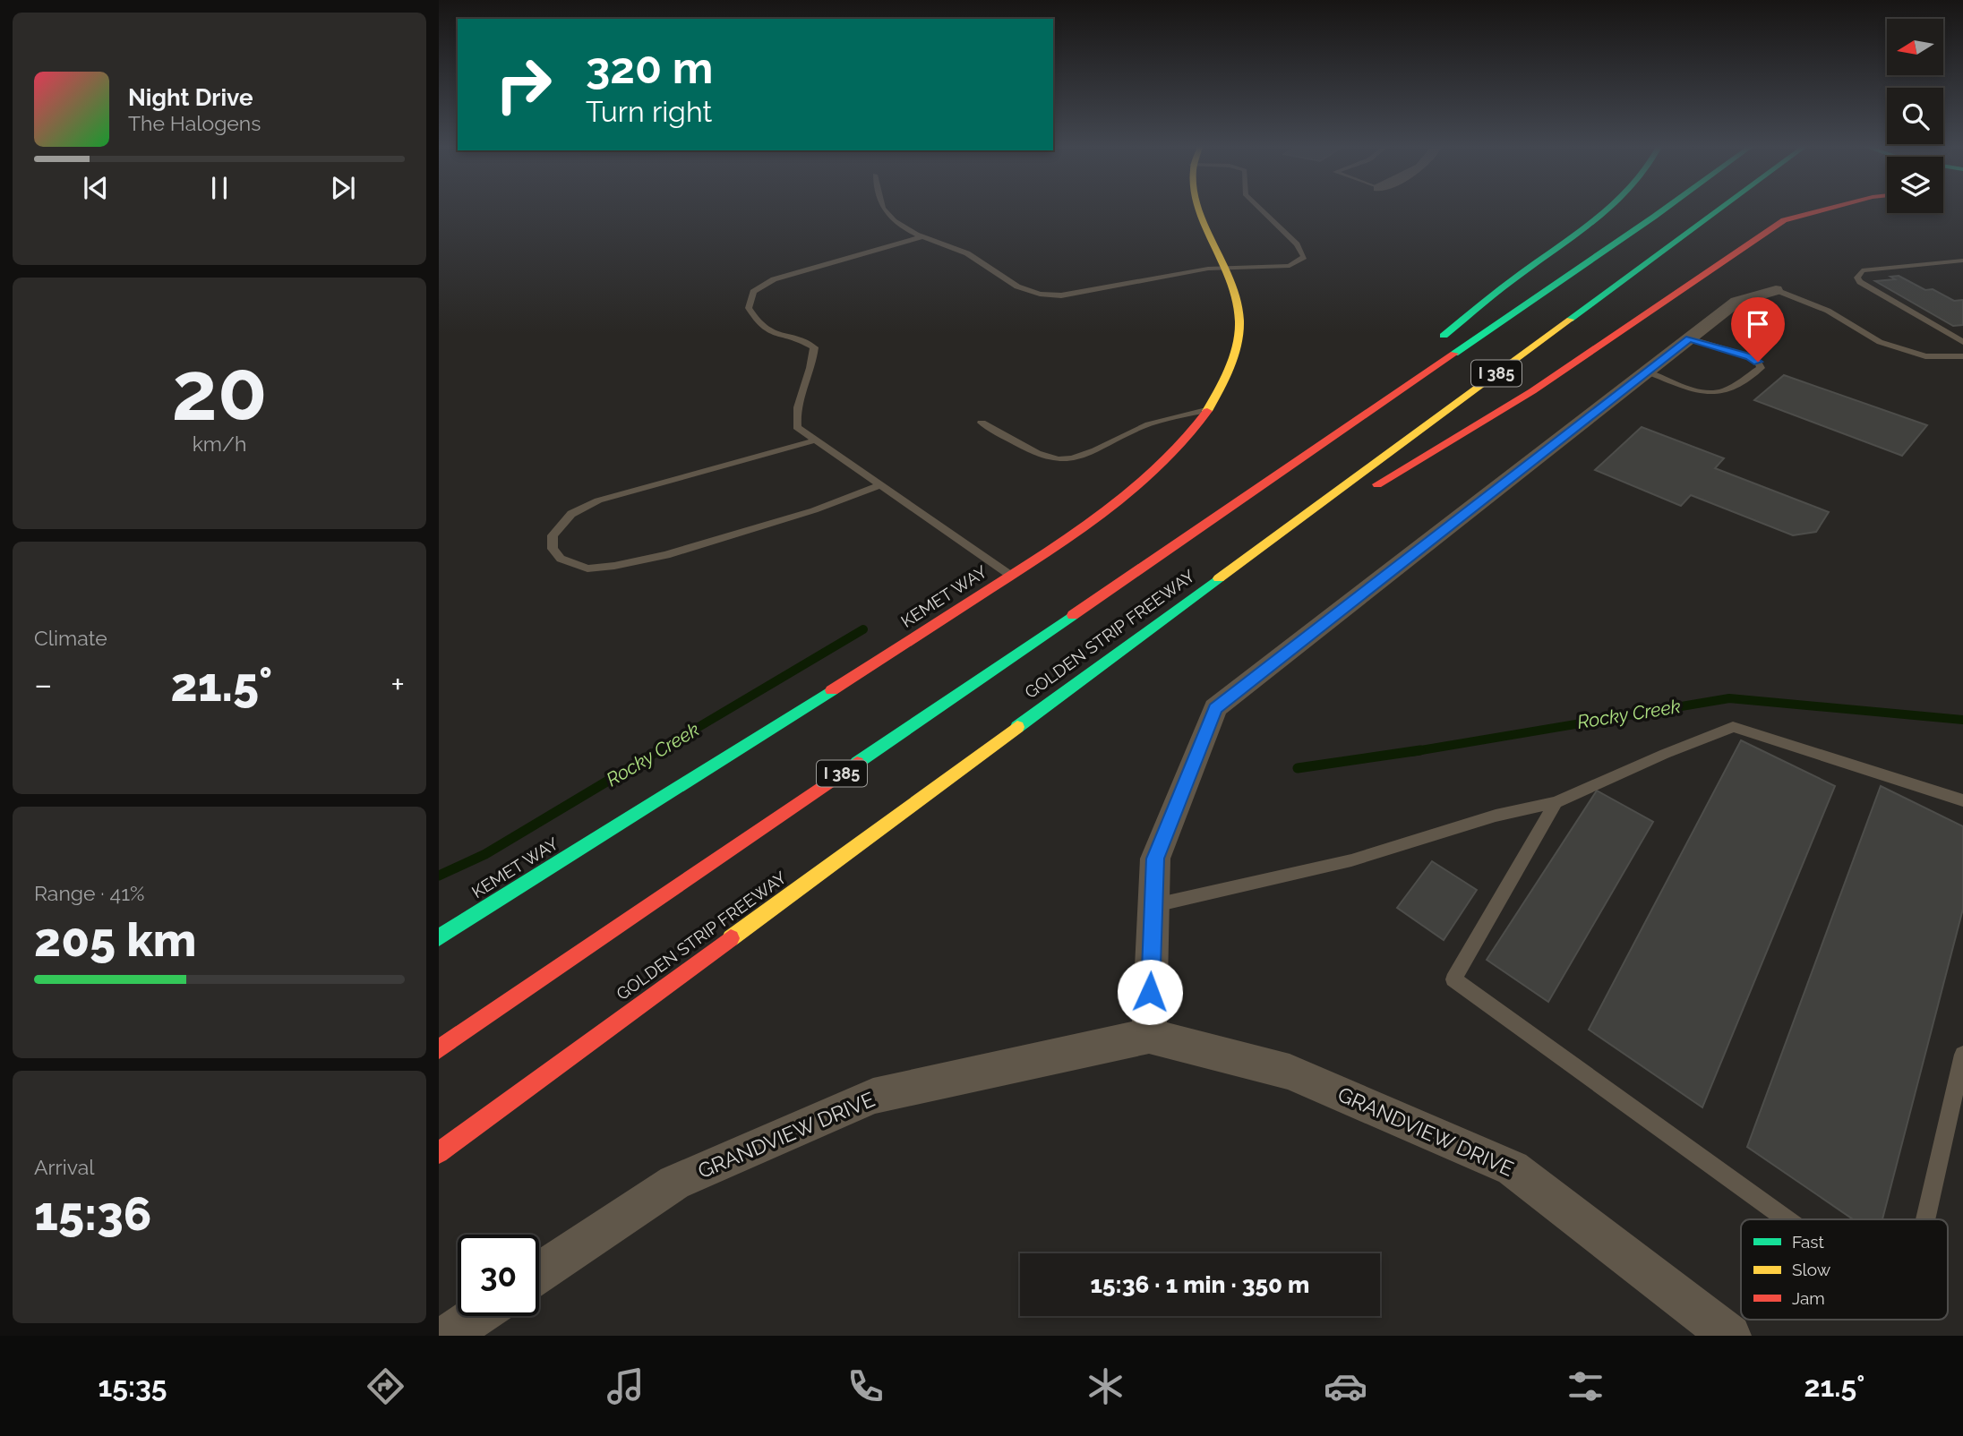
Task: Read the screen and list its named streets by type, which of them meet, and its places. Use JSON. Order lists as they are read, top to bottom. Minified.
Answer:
{"streets":{"main road":["I 385","KEMET WAY","GOLDEN STRIP FREEWAY"],"street":["GRANDVIEW DRIVE"]},"water":["Rocky Creek"],"legend":["Fast","Slow","Jam"],"north":"left","page":{"turn":["320 m","Turn right"],"song":["Night Drive","The Halogens"],"tile":[["20","km/h"],"Climate",["Range · 41%","205 km"],["Arrival","15:36"]],"heat":["−","21.5°","+"],"limit":"30","trip":"15:36 · 1 min · 350 m","tabs":["15:35","21.5°"]}}
